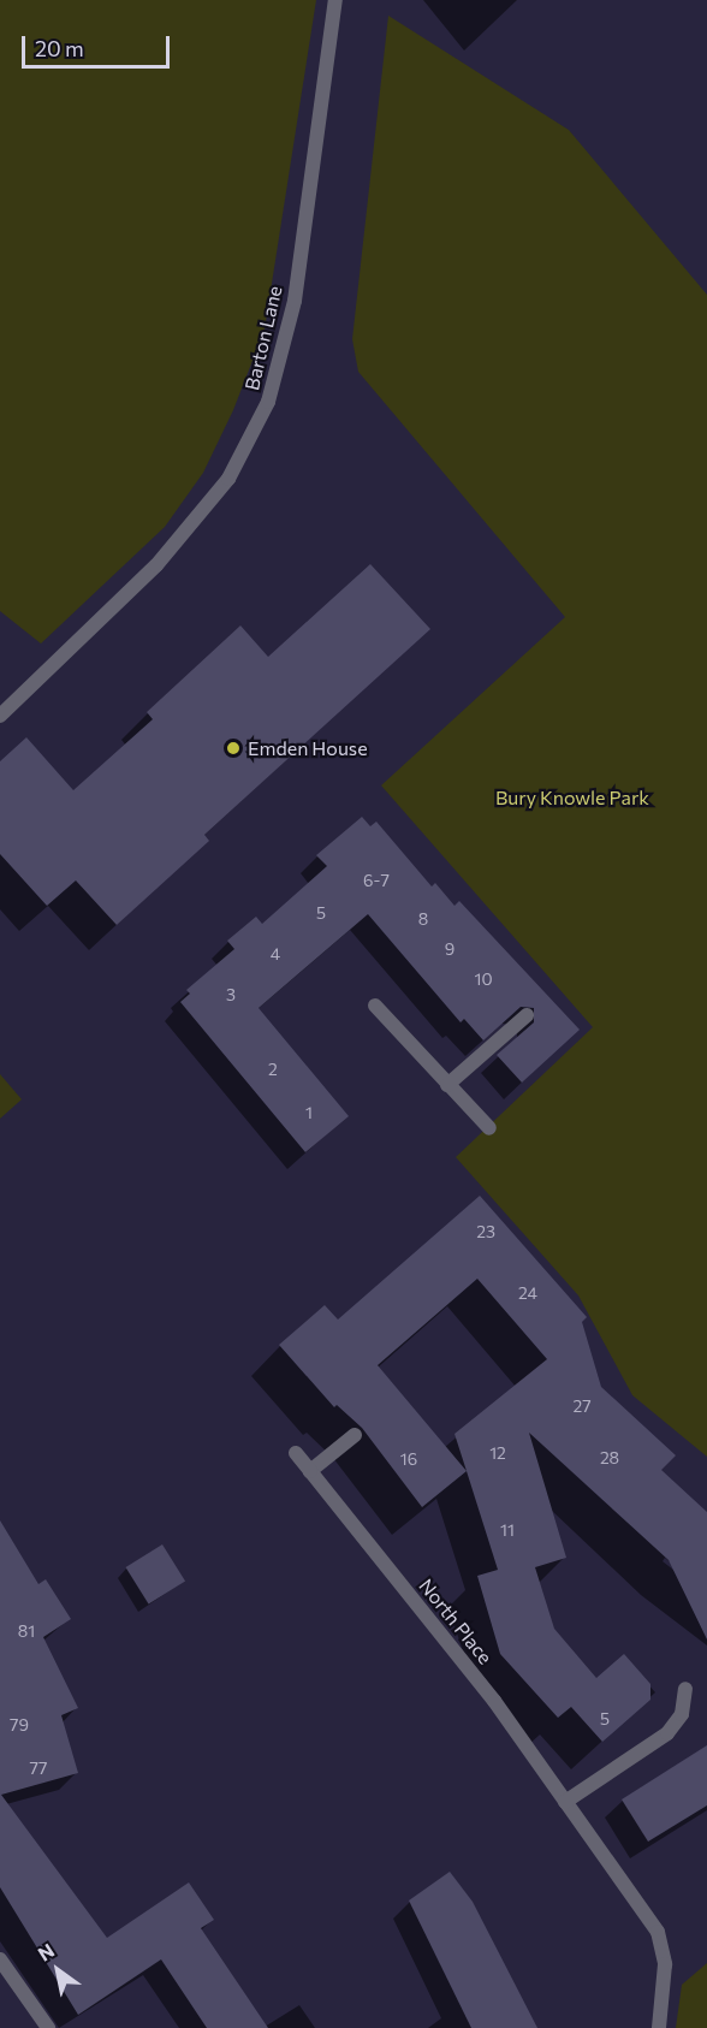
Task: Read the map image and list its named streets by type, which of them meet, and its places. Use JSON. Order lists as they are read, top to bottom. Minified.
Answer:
{"streets":{"street":["Barton Lane","North Place"]},"parks":["Bury Knowle Park"],"places":["Emden House"],"house_numbers":["6-7","5","8","9","4","10","3","2","1","23","24","27","12","28","16","11","81","5","79","77"],"scale_bar":"20 m","north":"top left"}
